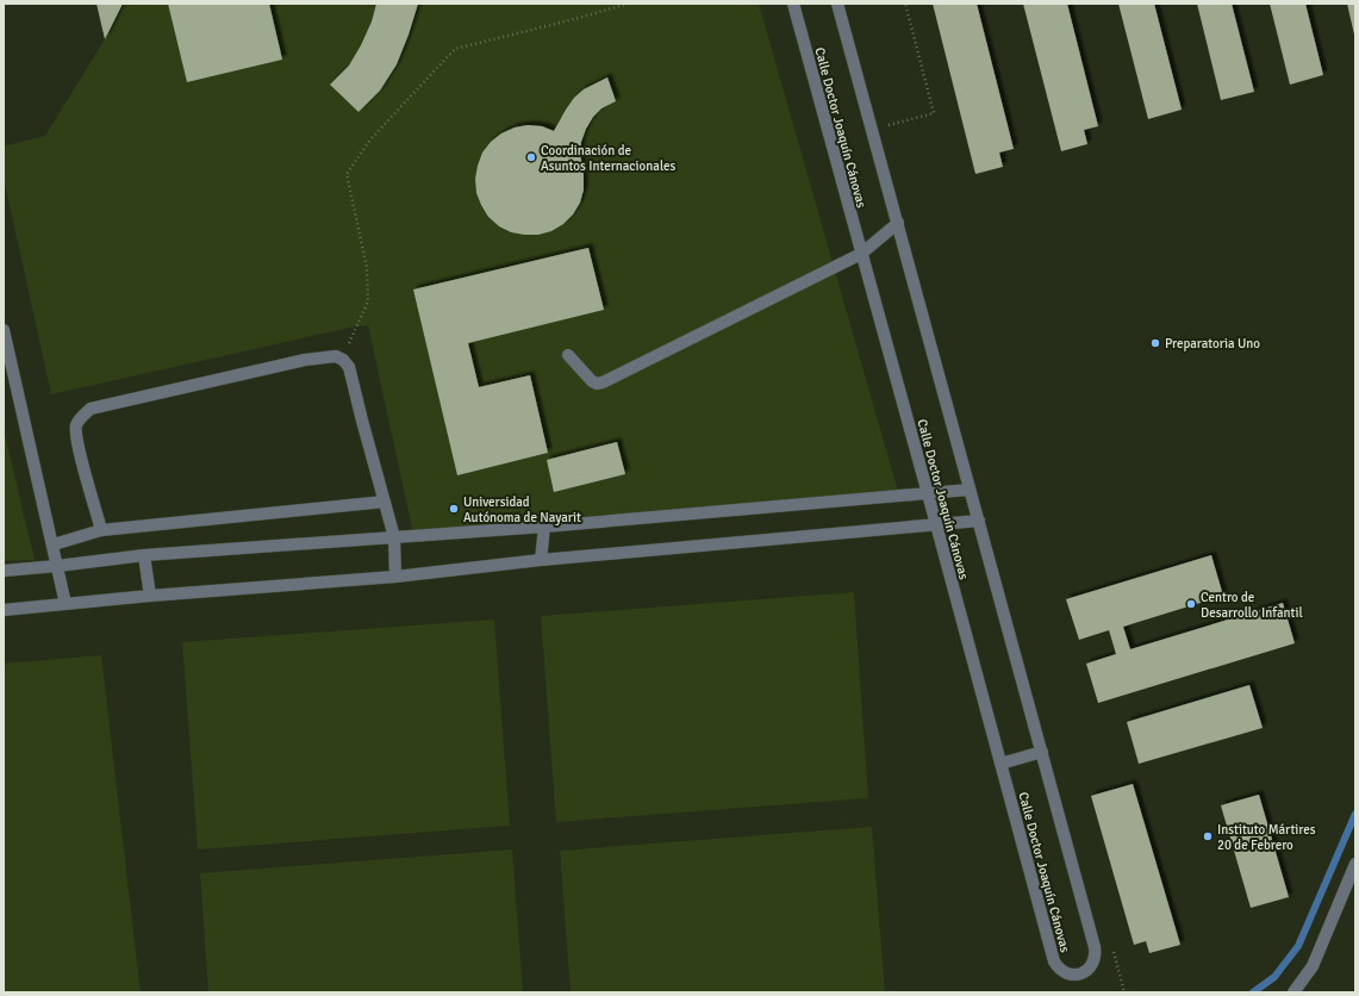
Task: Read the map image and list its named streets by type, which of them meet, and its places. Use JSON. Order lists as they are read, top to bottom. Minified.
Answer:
{"streets":{"street":["Calle Doctor Joaquín Cánovas"]},"places":["Coordinación de Asuntos Internacionales","Preparatoria Uno","Universidad Autónoma de Nayarit","Centro de Desarrollo Infantil","Instituto Mártires 20 de Febrero"]}
